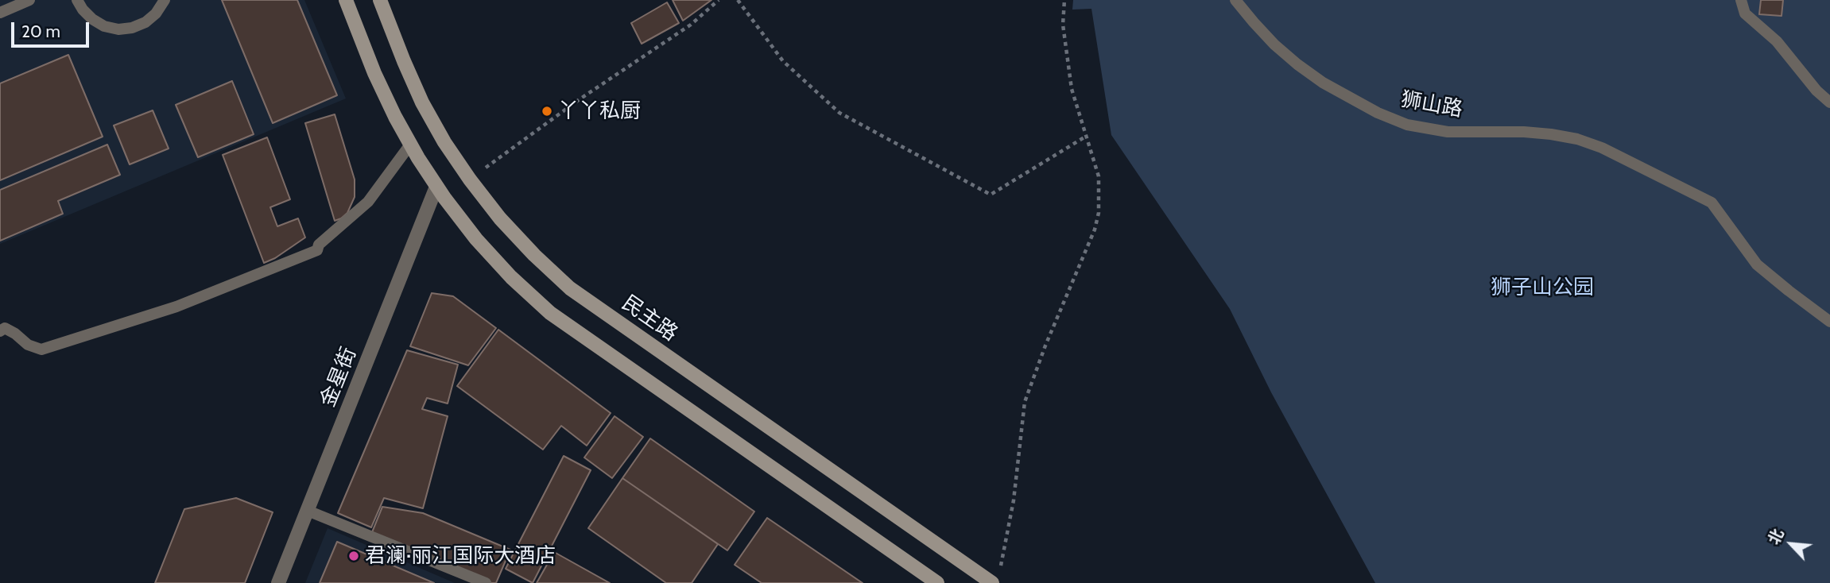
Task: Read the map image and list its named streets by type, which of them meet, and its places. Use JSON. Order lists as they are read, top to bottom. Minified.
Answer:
{"streets":{"main road":["民主路"],"street":["金星街"],"lane":["狮山路"]},"parks":["狮子山公园"],"places":["丫丫私厨","君澜·丽江国际大酒店"],"scale_bar":"20 m","north":"top left"}
